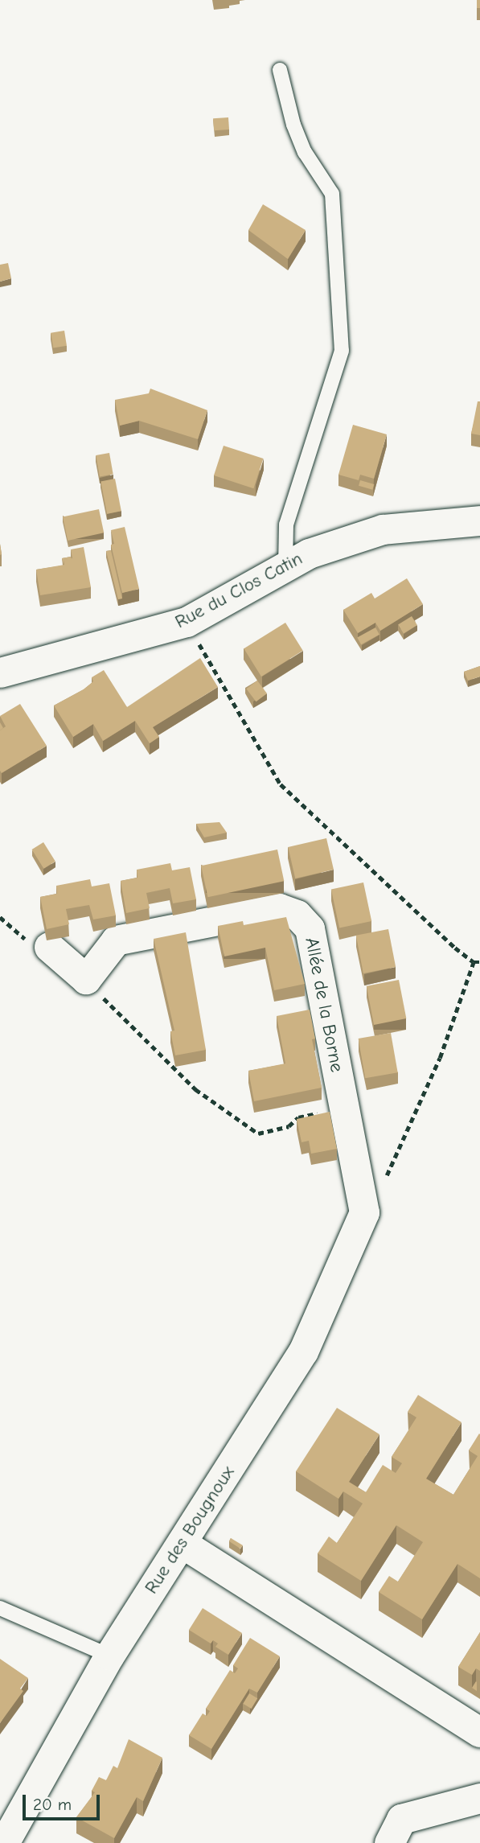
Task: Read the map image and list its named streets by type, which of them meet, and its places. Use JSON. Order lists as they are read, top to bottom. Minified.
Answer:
{"streets":{"street":["Rue du Clos Catin","Allée de la Borne","Rue des Bougnoux"]},"crossings":[["Allée de la Borne","Rue des Bougnoux"]],"scale_bar":"20 m"}
